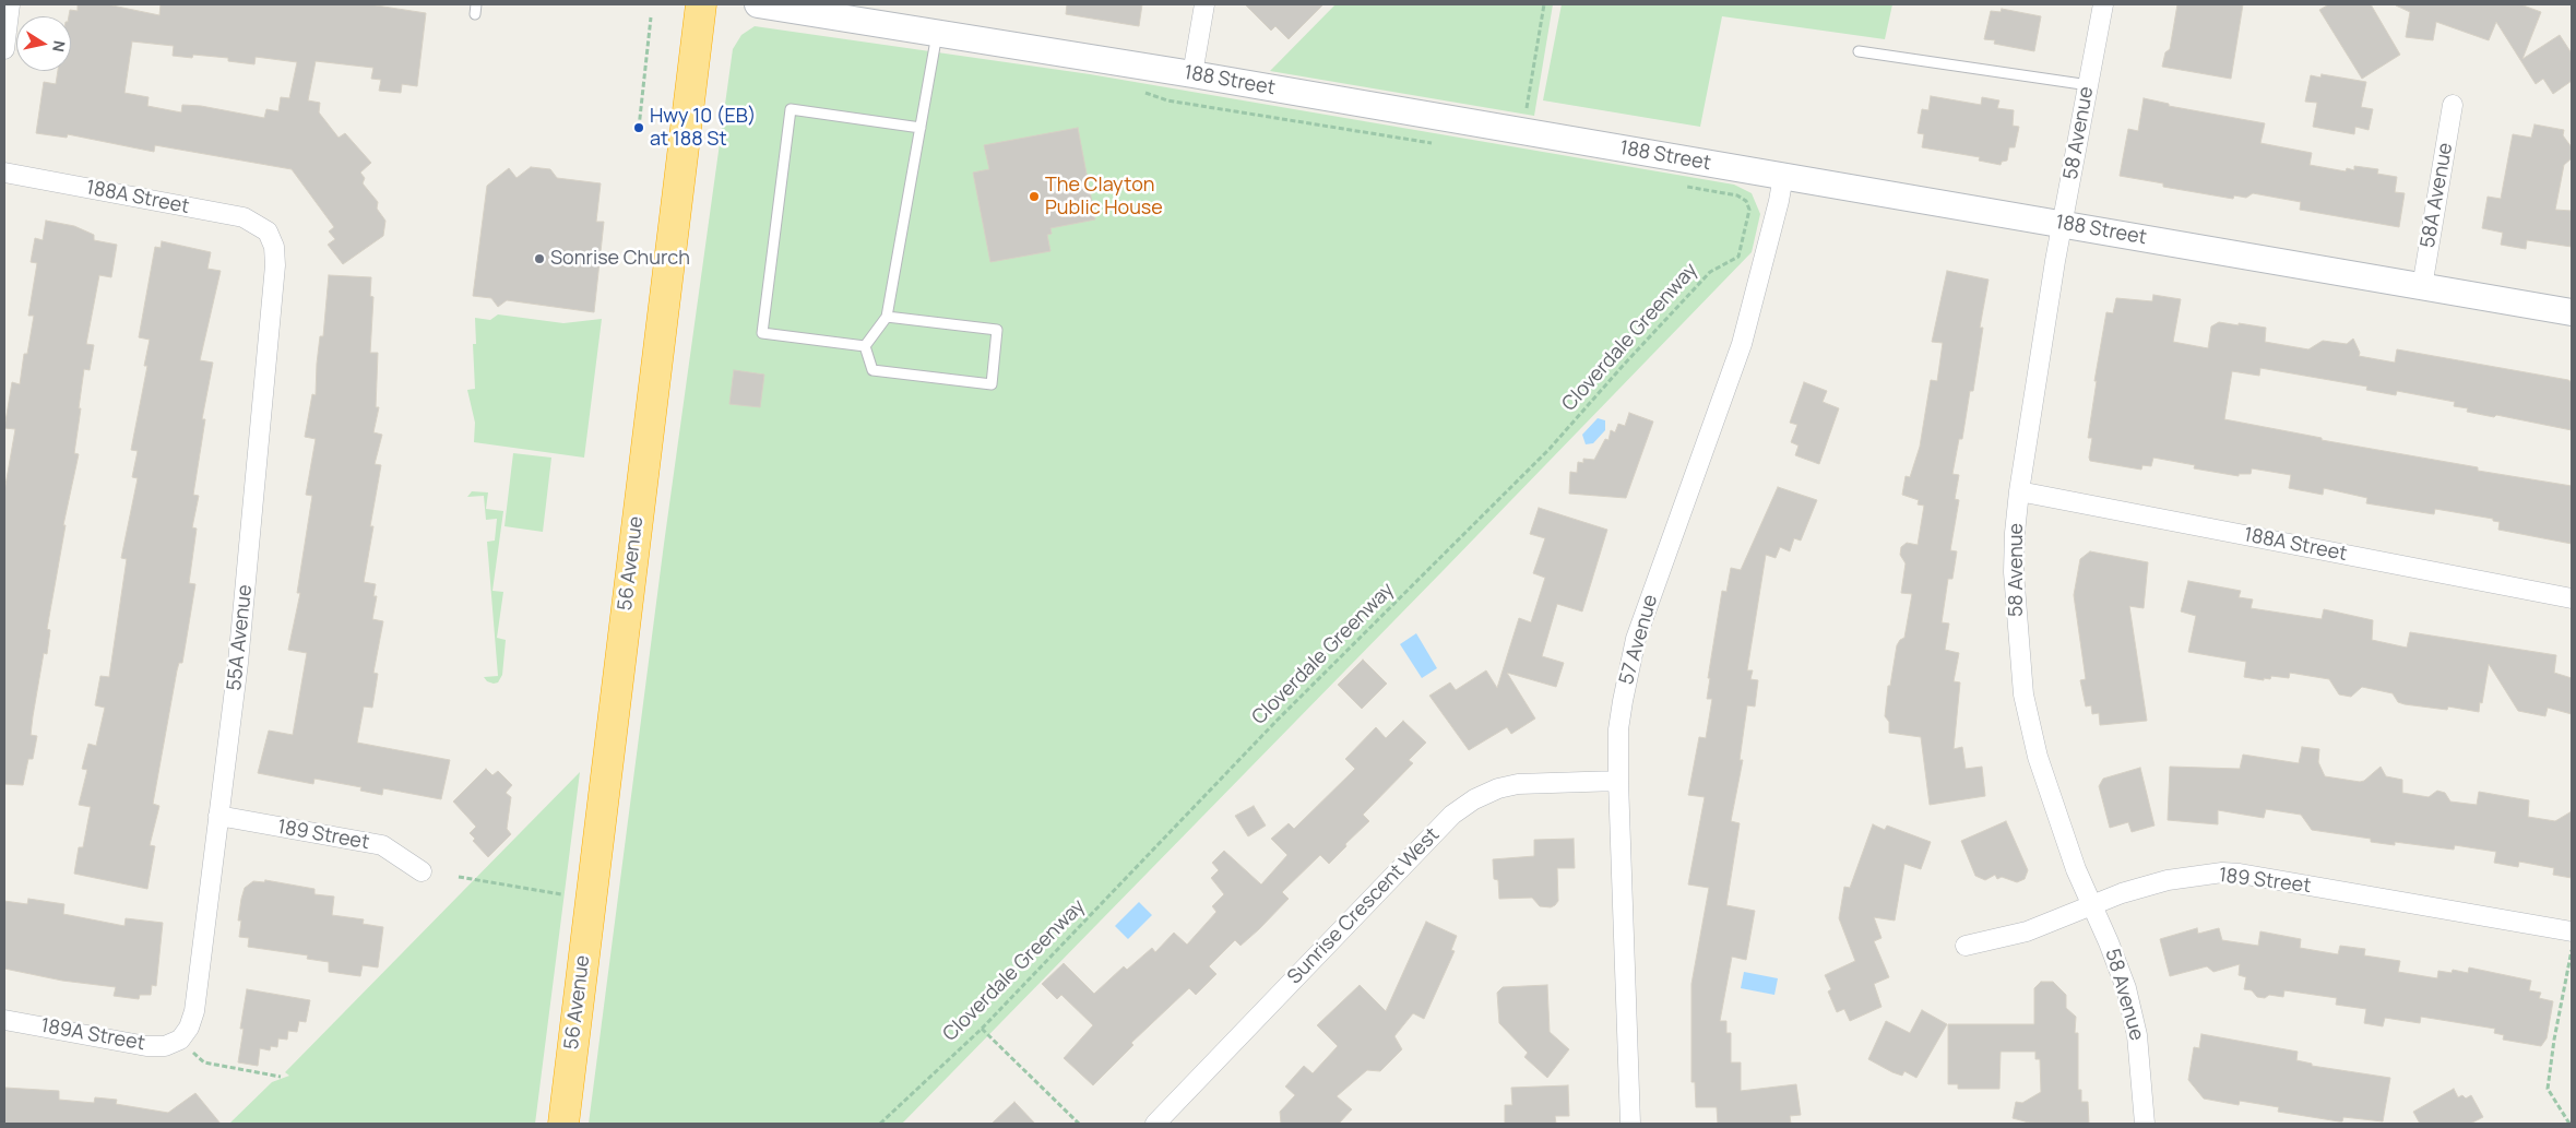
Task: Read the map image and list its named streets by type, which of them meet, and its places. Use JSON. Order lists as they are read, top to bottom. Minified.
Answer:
{"streets":{"highway":["56 Avenue"],"street":["188 Street","58 Avenue","58A Avenue","188A Street","55A Avenue","57 Avenue","189 Street","Sunrise Crescent West","189A Street"],"path":["Cloverdale Greenway"]},"crossings":[["188 Street","58 Avenue"],["188 Street","58A Avenue"],["188 Street","57 Avenue"],["58 Avenue","188A Street"],["58 Avenue","189 Street"],["188A Street","55A Avenue"],["55A Avenue","189 Street"],["55A Avenue","189A Street"],["57 Avenue","Sunrise Crescent West"]],"places":["Hwy 10 (EB) at 188 St","The Clayton Public House","Sonrise Church"],"north":"right"}
